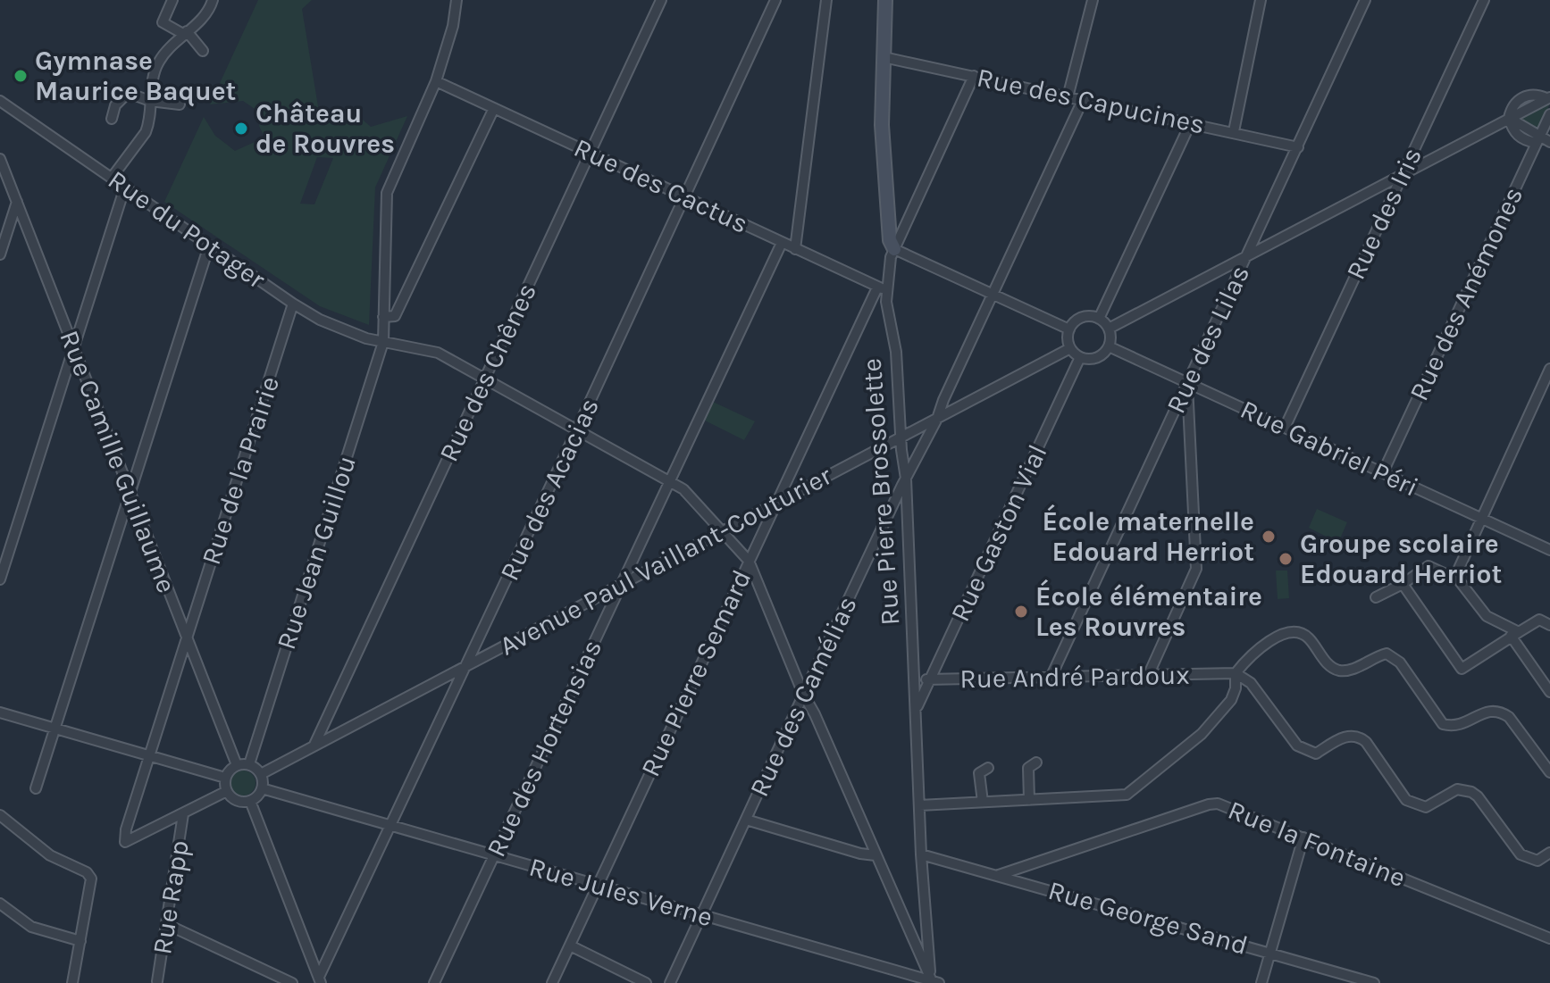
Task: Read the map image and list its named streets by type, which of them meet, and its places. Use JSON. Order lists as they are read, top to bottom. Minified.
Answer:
{"streets":{"street":["Rue des Capucines","Rue des Cactus","Rue des Iris","Rue du Potager","Rue des Anémones","Rue des Lilas","Rue des Chênes","Rue Gabriel Péri","Rue Camille Guillaume","Rue de la Prairie","Rue des Acacias","Rue Pierre Brossolette","Rue Gaston Vial","Rue Jean Guillou","Avenue Paul Vaillant-Couturier","Rue Pierre Semard","Rue André Pardoux","Rue des Camélias","Rue des Hortensias","Rue la Fontaine","Rue Jules Verne","Rue Rapp","Rue George Sand"]},"crossings":[["Rue des Capucines","Rue des Lilas"],["Rue des Capucines","Rue Pierre Brossolette"],["Rue des Capucines","Rue des Camélias"],["Rue des Cactus","Rue des Chênes"],["Rue des Cactus","Rue des Acacias"],["Rue des Cactus","Rue Pierre Brossolette"],["Rue des Cactus","Rue Jean Guillou"],["Rue des Cactus","Rue Pierre Semard"],["Rue des Cactus","Rue des Hortensias"],["Rue des Iris","Rue Gabriel Péri"],["Rue du Potager","Rue des Chênes"],["Rue du Potager","Rue de la Prairie"],["Rue du Potager","Rue des Acacias"],["Rue du Potager","Rue Pierre Brossolette"],["Rue du Potager","Rue Jean Guillou"],["Rue du Potager","Avenue Paul Vaillant-Couturier"],["Rue du Potager","Rue Pierre Semard"],["Rue du Potager","Rue des Camélias"],["Rue du Potager","Rue des Hortensias"],["Rue du Potager","Rue Jules Verne"],["Rue des Anémones","Rue Gabriel Péri"],["Rue des Lilas","Rue Gabriel Péri"],["Rue des Lilas","Rue André Pardoux"],["Rue des Chênes","Avenue Paul Vaillant-Couturier"],["Rue Gabriel Péri","Rue Gaston Vial"],["Rue Gabriel Péri","Avenue Paul Vaillant-Couturier"],["Rue Camille Guillaume","Rue de la Prairie"],["Rue Camille Guillaume","Rue Jean Guillou"],["Rue Camille Guillaume","Avenue Paul Vaillant-Couturier"],["Rue Camille Guillaume","Rue Jules Verne"],["Rue de la Prairie","Rue Rapp"],["Rue des Acacias","Avenue Paul Vaillant-Couturier"],["Rue des Acacias","Rue Jules Verne"],["Rue Pierre Brossolette","Rue Gaston Vial"],["Rue Pierre Brossolette","Avenue Paul Vaillant-Couturier"],["Rue Pierre Brossolette","Rue Pierre Semard"],["Rue Pierre Brossolette","Rue André Pardoux"],["Rue Pierre Brossolette","Rue des Camélias"],["Rue Pierre Brossolette","Rue Jules Verne"],["Rue Pierre Brossolette","Rue George Sand"],["Rue Gaston Vial","Avenue Paul Vaillant-Couturier"],["Rue Gaston Vial","Rue André Pardoux"],["Rue Jean Guillou","Avenue Paul Vaillant-Couturier"],["Rue Jean Guillou","Rue Jules Verne"],["Avenue Paul Vaillant-Couturier","Rue Pierre Semard"],["Avenue Paul Vaillant-Couturier","Rue des Camélias"],["Avenue Paul Vaillant-Couturier","Rue des Hortensias"],["Avenue Paul Vaillant-Couturier","Rue Jules Verne"],["Rue Pierre Semard","Rue Jules Verne"],["Rue des Camélias","Rue Jules Verne"],["Rue des Hortensias","Rue Jules Verne"],["Rue la Fontaine","Rue George Sand"]],"places":["Gymnase Maurice Baquet","Château de Rouvres","École maternelle Edouard Herriot","Groupe scolaire Edouard Herriot","École élémentaire Les Rouvres"]}
